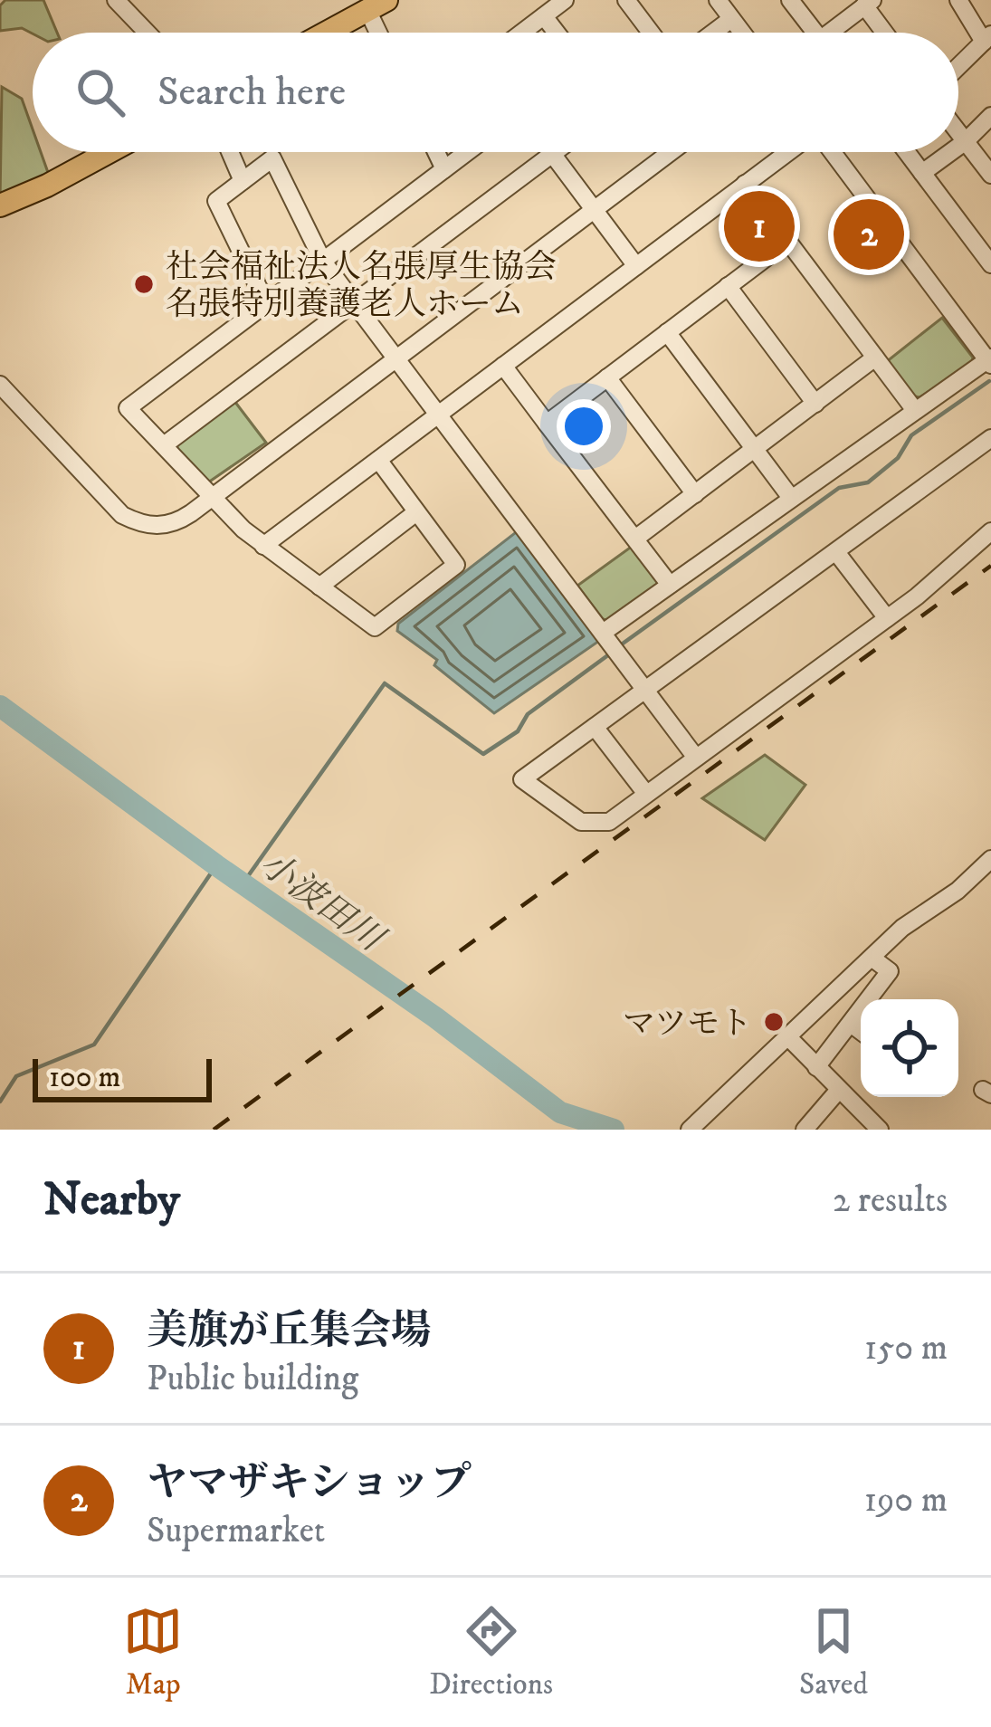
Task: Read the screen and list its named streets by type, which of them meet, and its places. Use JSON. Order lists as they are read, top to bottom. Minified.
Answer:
{"water":["小波田川"],"places":["社会福祉法人名張厚生協会 名張特別養護老人ホーム","マツモト"],"scale_bar":"100 m","page":{"search":"Search here","pins":["1","2"],"scale":"100 m","heading":["Nearby","2 results"],"list":[{"mark":"1","name":"美旗が丘集会場","note":"Public building","value":"150 m"},{"mark":"2","name":"ヤマザキショップ","note":"Supermarket","value":"190 m"}],"nav":["Map","Directions","Saved"]}}
